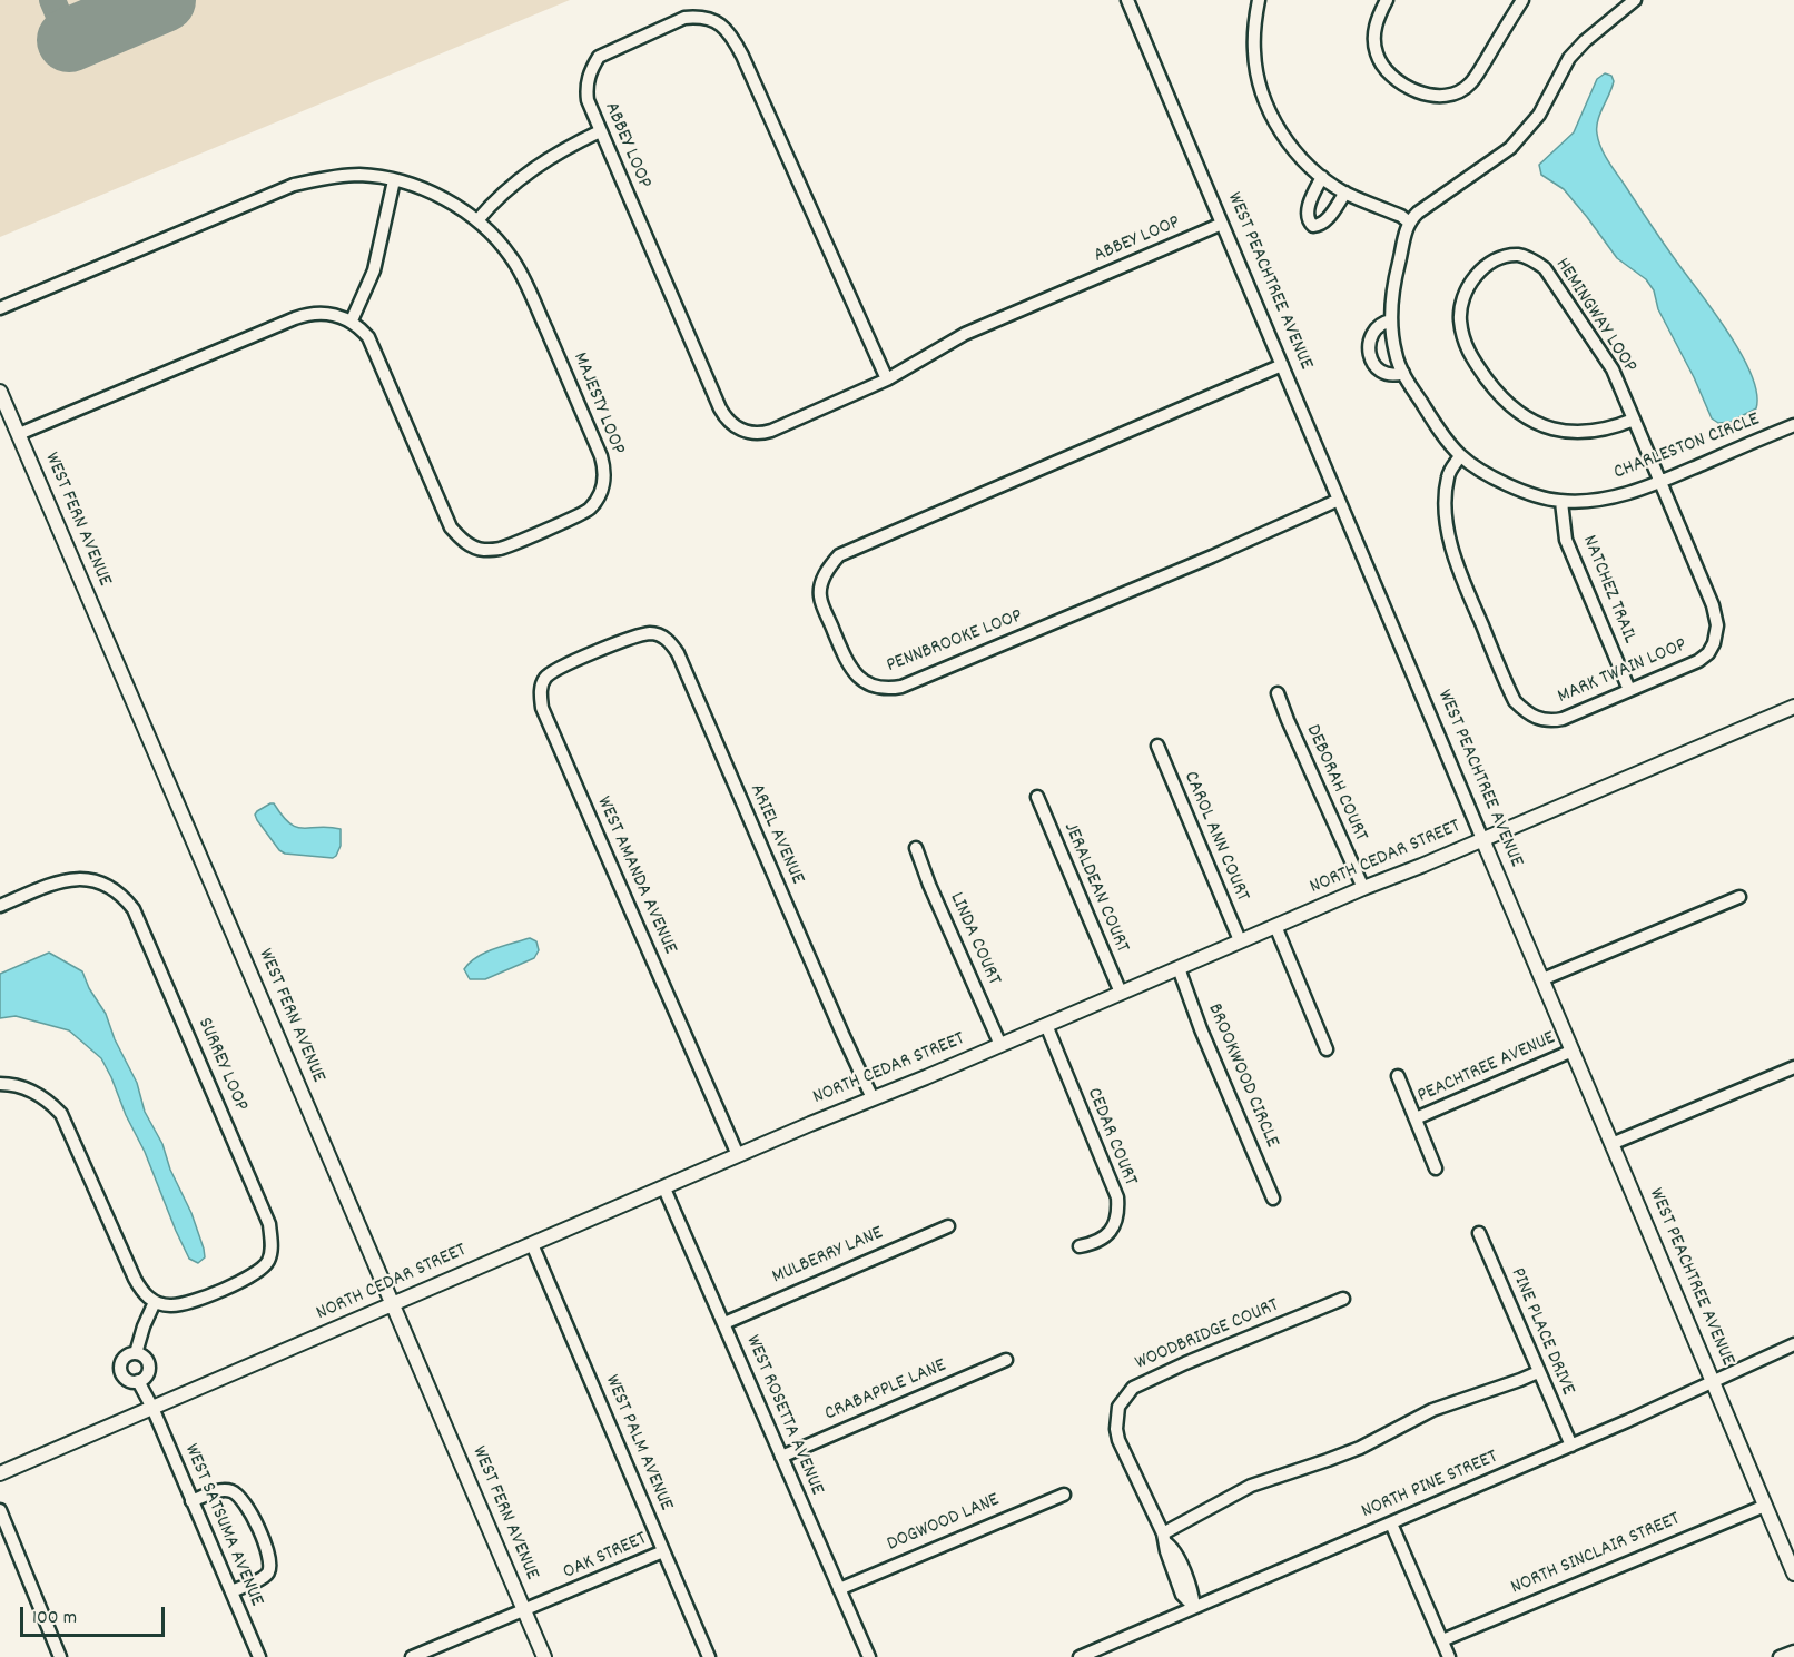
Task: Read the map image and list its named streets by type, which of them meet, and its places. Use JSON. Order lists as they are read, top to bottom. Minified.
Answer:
{"streets":{"street":["ABBEY LOOP","WEST PEACHTREE AVENUE","HEMINGWAY LOOP","MAJESTY LOOP","CHARLESTON CIRCLE","WEST FERN AVENUE","NATCHEZ TRAIL","PENNBROOKE LOOP","MARK TWAIN LOOP","DEBORAH COURT","ARIEL AVENUE","CAROL ANN COURT","NORTH CEDAR STREET","WEST AMANDA AVENUE","JERALDEAN COURT","LINDA COURT","SURREY LOOP","PEACHTREE AVENUE","BROOKWOOD CIRCLE","CEDAR COURT","MULBERRY LANE","PINE PLACE DRIVE","WOODBRIDGE COURT","CRABAPPLE LANE","WEST ROSETTA AVENUE","WEST PALM AVENUE","NORTH PINE STREET","DOGWOOD LANE","WEST SATSUMA AVENUE","NORTH SINCLAIR STREET","OAK STREET"]},"crossings":[["ABBEY LOOP","WEST PEACHTREE AVENUE"],["WEST PEACHTREE AVENUE","PENNBROOKE LOOP"],["WEST PEACHTREE AVENUE","NORTH CEDAR STREET"],["WEST PEACHTREE AVENUE","PEACHTREE AVENUE"],["WEST PEACHTREE AVENUE","NORTH PINE STREET"],["WEST PEACHTREE AVENUE","NORTH SINCLAIR STREET"],["HEMINGWAY LOOP","CHARLESTON CIRCLE"],["HEMINGWAY LOOP","MARK TWAIN LOOP"],["CHARLESTON CIRCLE","NATCHEZ TRAIL"],["CHARLESTON CIRCLE","MARK TWAIN LOOP"],["WEST FERN AVENUE","NORTH CEDAR STREET"],["WEST FERN AVENUE","OAK STREET"],["NATCHEZ TRAIL","MARK TWAIN LOOP"],["DEBORAH COURT","NORTH CEDAR STREET"],["ARIEL AVENUE","NORTH CEDAR STREET"],["ARIEL AVENUE","WEST AMANDA AVENUE"],["CAROL ANN COURT","NORTH CEDAR STREET"],["NORTH CEDAR STREET","WEST AMANDA AVENUE"],["NORTH CEDAR STREET","JERALDEAN COURT"],["NORTH CEDAR STREET","LINDA COURT"],["NORTH CEDAR STREET","BROOKWOOD CIRCLE"],["NORTH CEDAR STREET","CEDAR COURT"],["NORTH CEDAR STREET","WEST ROSETTA AVENUE"],["NORTH CEDAR STREET","WEST PALM AVENUE"],["NORTH CEDAR STREET","WEST SATSUMA AVENUE"],["MULBERRY LANE","WEST ROSETTA AVENUE"],["PINE PLACE DRIVE","NORTH PINE STREET"],["WOODBRIDGE COURT","NORTH PINE STREET"],["CRABAPPLE LANE","WEST ROSETTA AVENUE"],["WEST ROSETTA AVENUE","DOGWOOD LANE"],["WEST PALM AVENUE","OAK STREET"]],"scale_bar":"100 m"}
